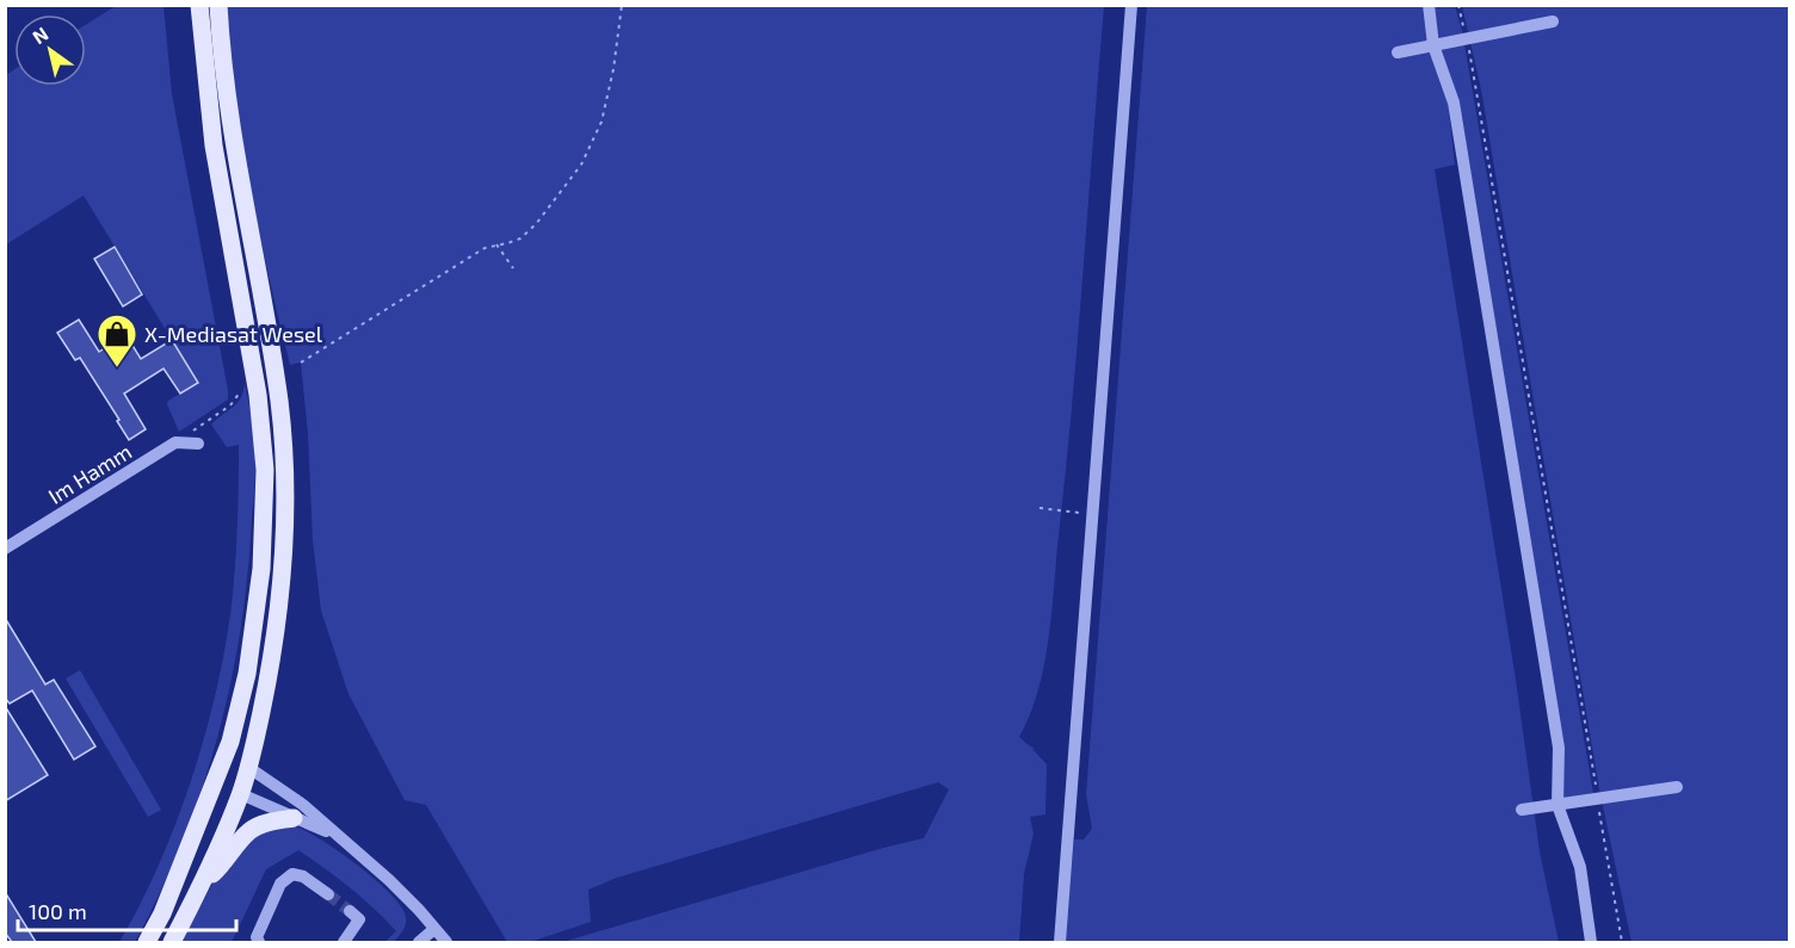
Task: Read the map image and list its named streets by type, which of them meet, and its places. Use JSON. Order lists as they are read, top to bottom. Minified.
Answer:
{"streets":{"street":["Im Hamm"]},"places":{"shop":["X-Mediasat Wesel"]},"scale_bar":"100 m","north":"top left"}
